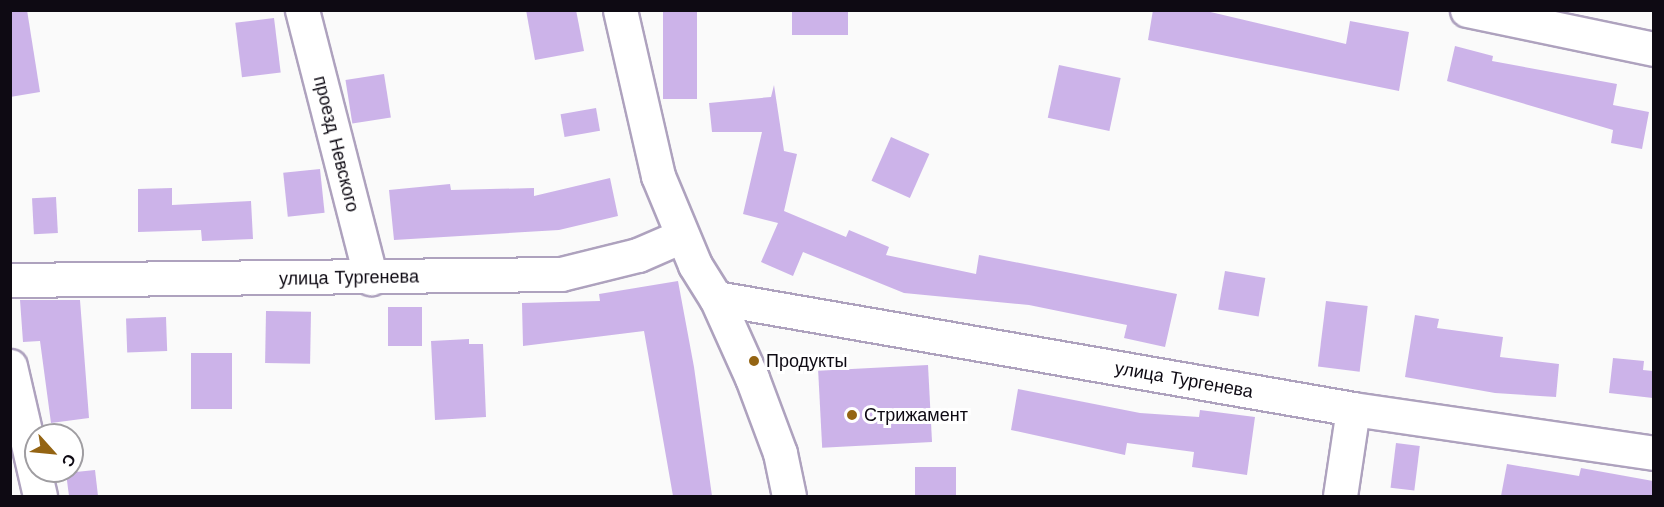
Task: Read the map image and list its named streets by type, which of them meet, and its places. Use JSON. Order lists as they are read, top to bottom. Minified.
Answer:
{"streets":{"street":["проезд Невского","улица Тургенева"]},"crossings":[["проезд Невского","улица Тургенева"]],"places":["Продукты","Стрижамент"],"north":"bottom right"}
